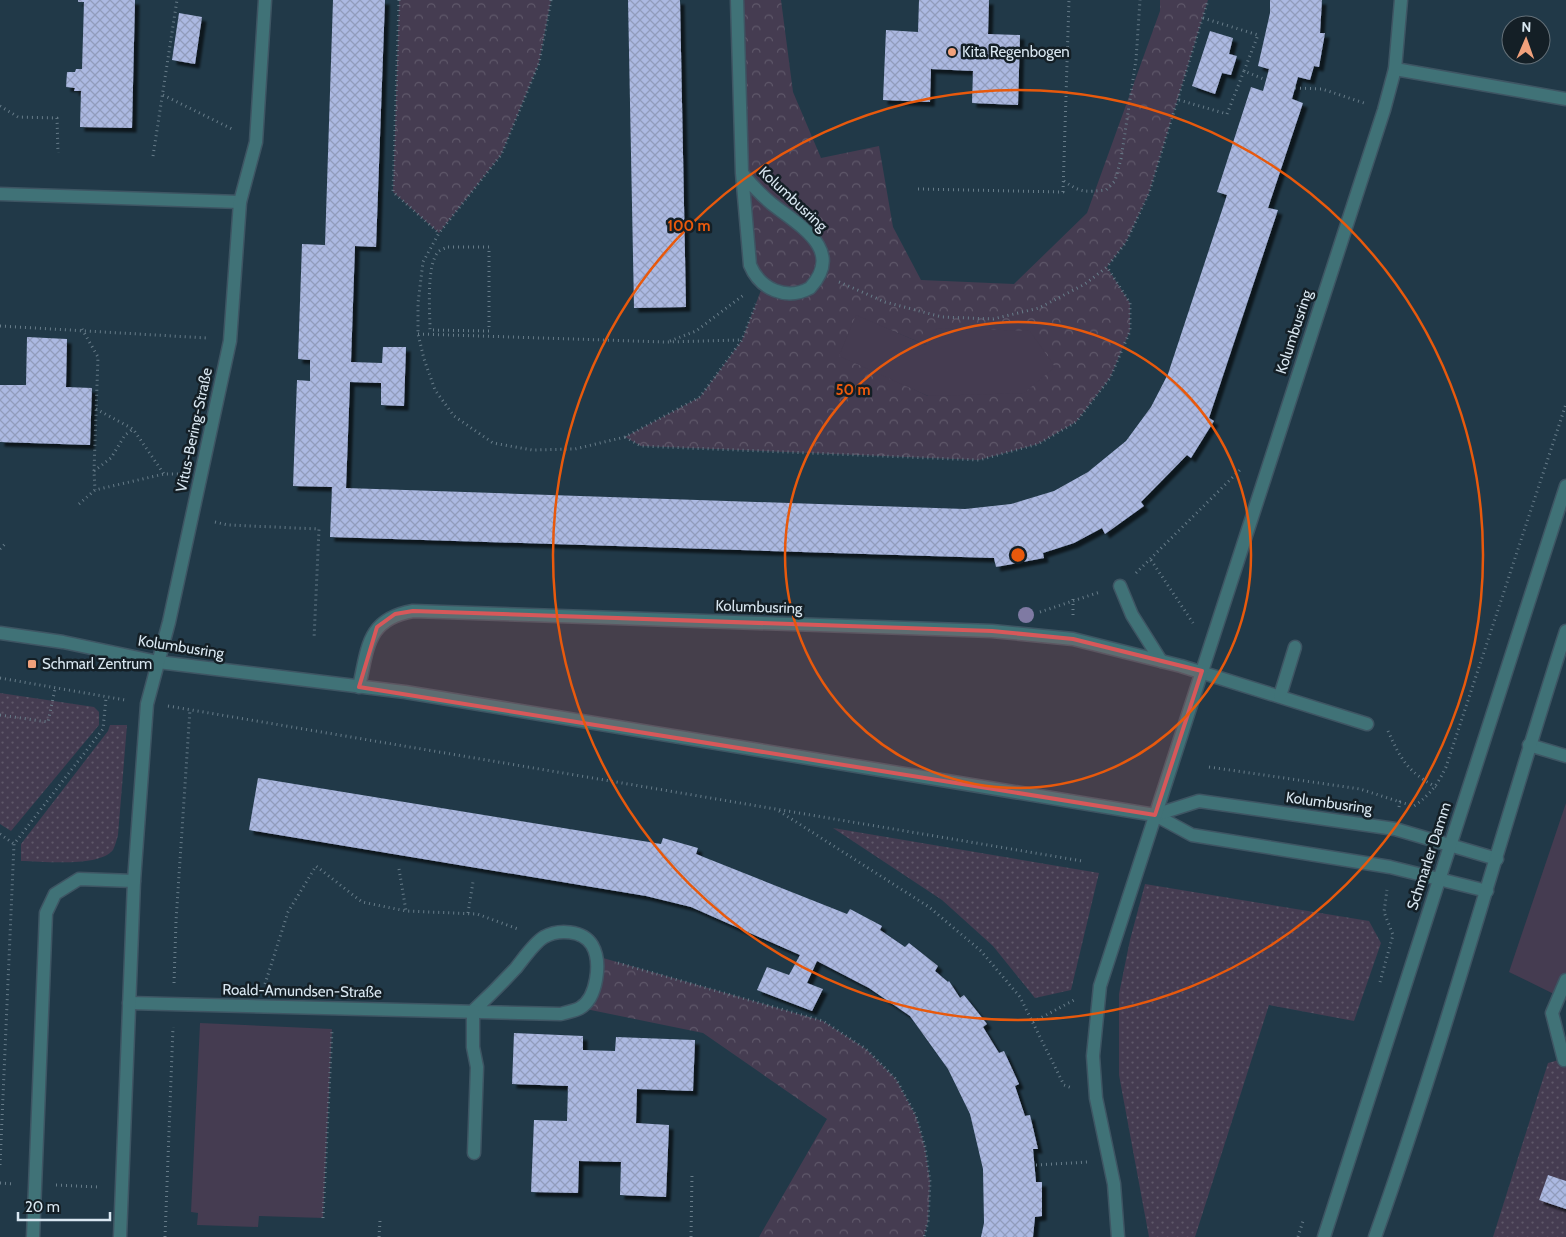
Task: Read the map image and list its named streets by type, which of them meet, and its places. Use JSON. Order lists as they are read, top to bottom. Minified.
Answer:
{"streets":{"street":["Kolumbusring","Vitus-Bering-Straße","Schmarler Damm","Roald-Amundsen-Straße"]},"crossings":[["Kolumbusring","Vitus-Bering-Straße"],["Kolumbusring","Schmarler Damm"]],"places":{"other":["Kita Regenbogen"],"transit":["Schmarl Zentrum"]},"scale_bar":"20 m","north":"top","rings":["100 m","50 m"]}
